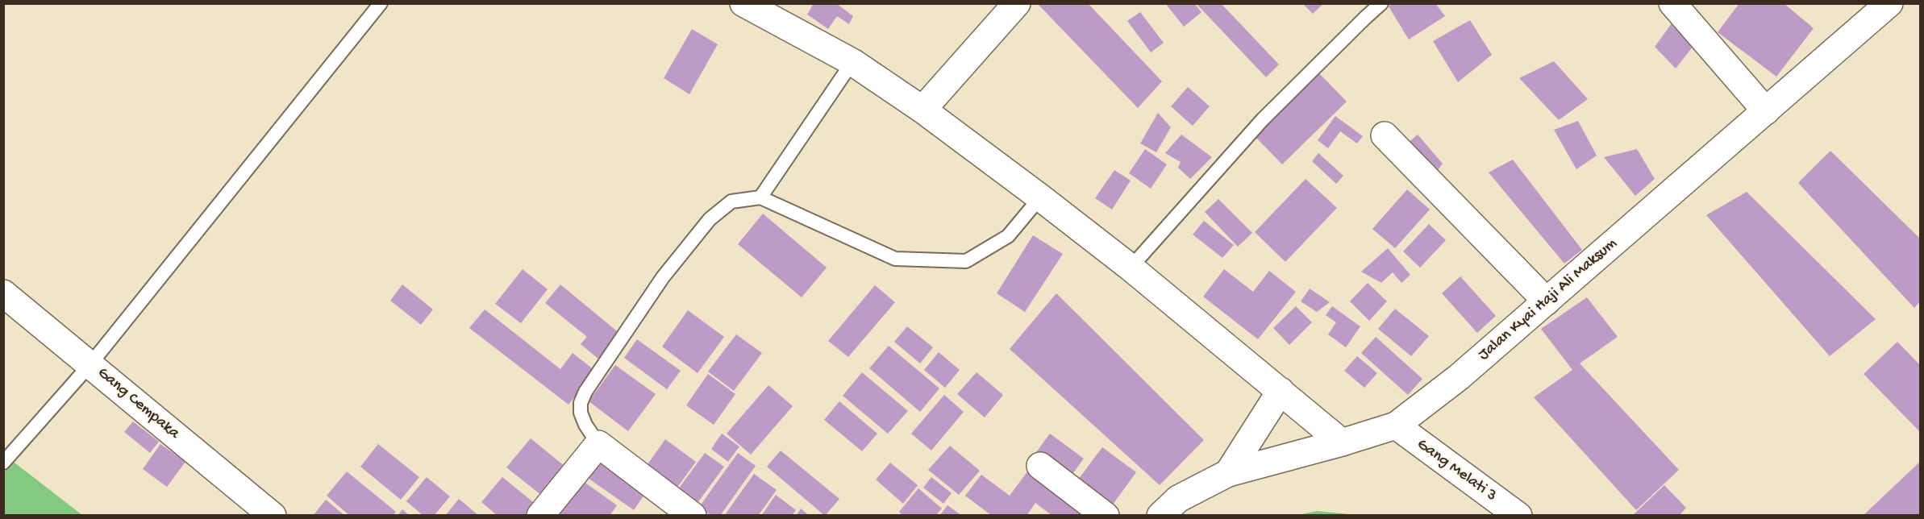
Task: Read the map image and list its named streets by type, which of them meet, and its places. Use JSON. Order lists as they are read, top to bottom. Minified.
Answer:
{"streets":{"street":["Jalan Kyai Haji Ali Maksum","Gang Cempaka","Gang Melati 3"]},"crossings":[["Jalan Kyai Haji Ali Maksum","Gang Melati 3"]]}
